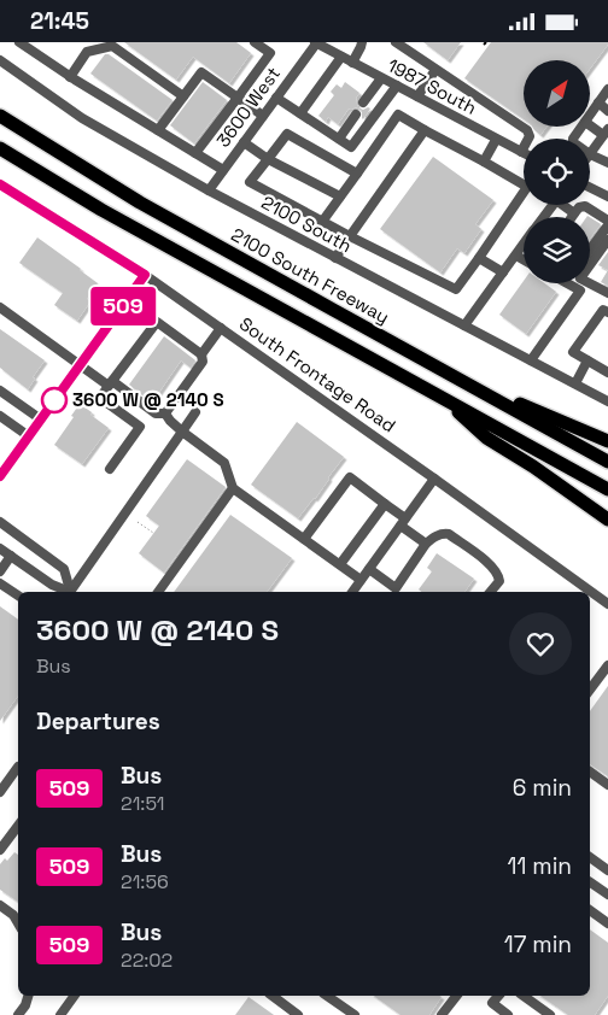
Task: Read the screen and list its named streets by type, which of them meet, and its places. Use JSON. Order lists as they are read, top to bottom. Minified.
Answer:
{"streets":{"highway":["2100 South Freeway"],"street":["1987 South","3600 West","2100 South","South Frontage Road"]},"crossings":[["1987 South","3600 West"],["3600 West","2100 South"]],"places":["3600 W @ 2140 S"],"lines":["bus line 509"],"north":"top right","page":{"status":"21:45","on_map":"509","heading":[["3600 W @ 2140 S","Bus"],"Departures"],"list":[{"mark":"509","name":"Bus","note":"21:51","value":"6 min"},{"mark":"509","name":"Bus","note":"21:56","value":"11 min"},{"mark":"509","name":"Bus","note":"22:02","value":"17 min"}]}}
